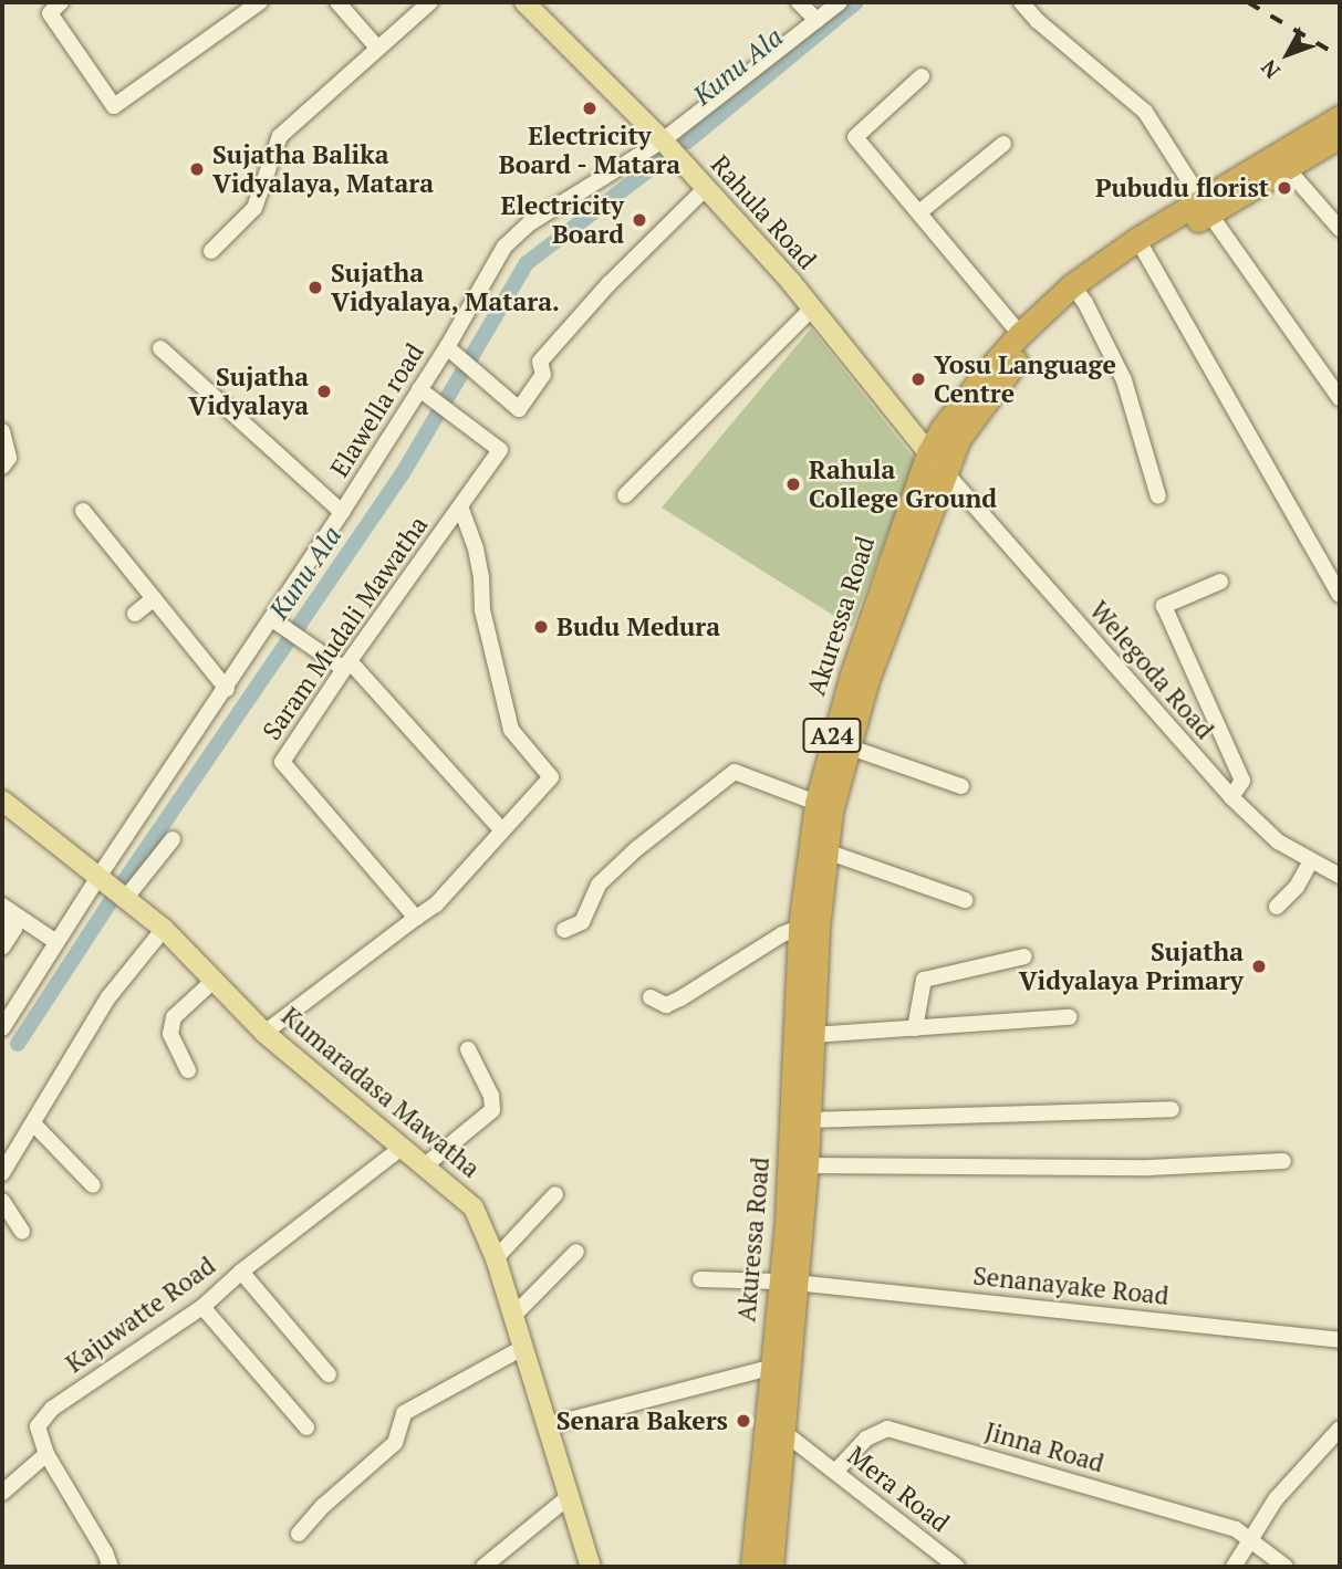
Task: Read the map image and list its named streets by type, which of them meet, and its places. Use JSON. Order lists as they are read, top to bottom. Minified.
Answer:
{"streets":{"highway":["Akuressa Road","A24"],"main road":["Rahula Road","Kumaradasa Mawatha"],"street":["Elawella road","Saram Mudali Mawatha","Welegoda Road","Senanayake Road","Kajuwatte Road","Jinna Road","Mera Road"]},"crossings":[["Rahula Road","Elawella road"],["Rahula Road","Akuressa Road"],["Rahula Road","Welegoda Road"],["Elawella road","Saram Mudali Mawatha"],["Elawella road","Kumaradasa Mawatha"],["Akuressa Road","Welegoda Road"],["Akuressa Road","Senanayake Road"],["Akuressa Road","Mera Road"],["Kumaradasa Mawatha","Kajuwatte Road"],["Jinna Road","Mera Road"]],"water":["Kunu Ala"],"places":["Electricity Board - Matara","Sujatha Balika Vidyalaya, Matara","Pubudu florist","Electricity Board","Sujatha Vidyalaya, Matara.","Yosu Language Centre","Sujatha Vidyalaya","Rahula College Ground","Budu Medura","Sujatha Vidyalaya Primary","Senara Bakers"],"north":"bottom left"}
